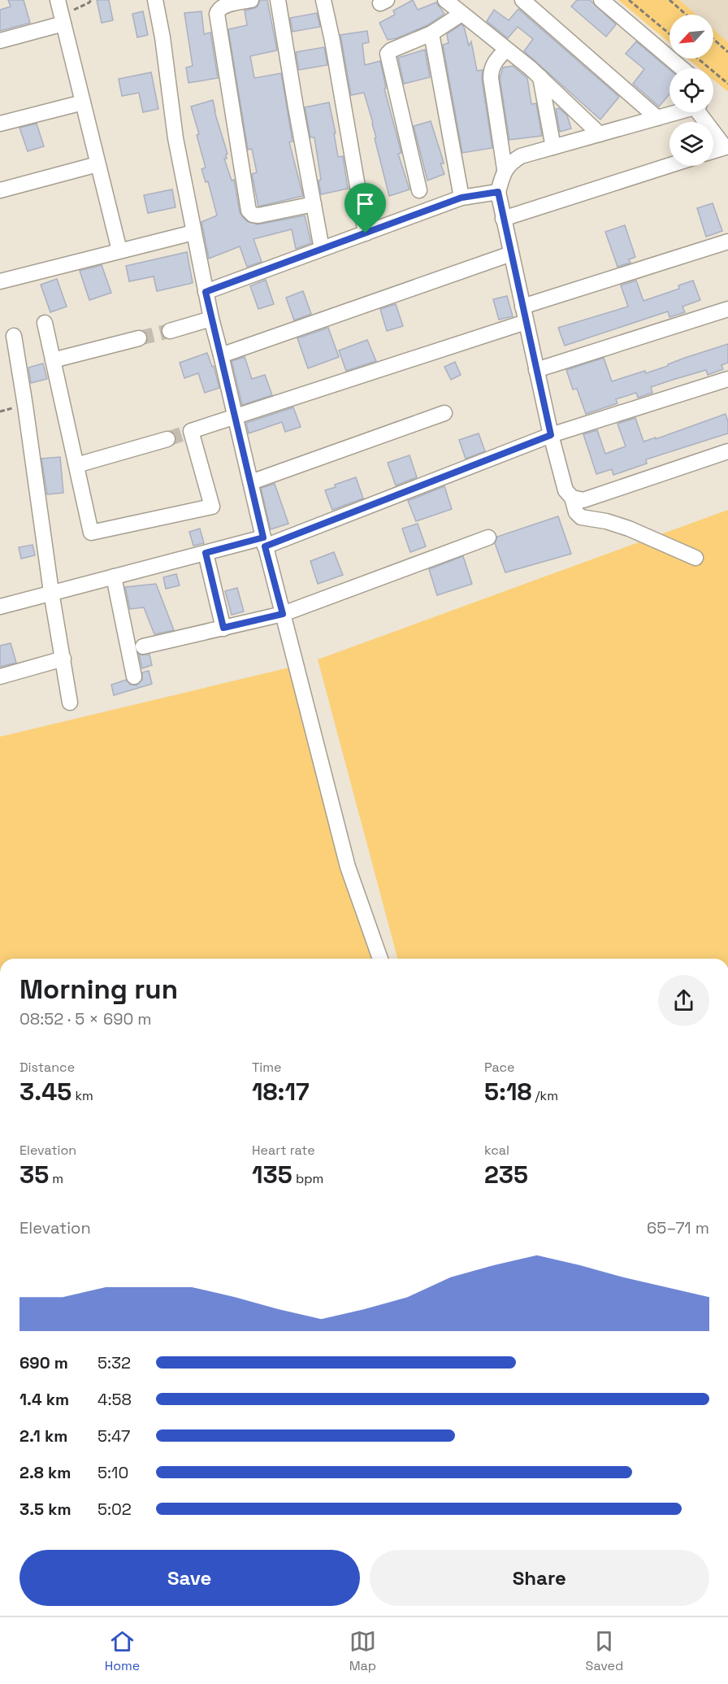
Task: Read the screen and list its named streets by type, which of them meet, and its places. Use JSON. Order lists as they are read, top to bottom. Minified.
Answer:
{"north":"bottom left","page":{"heading":["Morning run","08:52 · 5 × 690 m"],"stats":[["Distance","3.45 km"],["Time","18:17"],["Pace","5:18 /km"],["Elevation","35 m"],["Heart rate","135 bpm"],["kcal","235"]],"chart":["Elevation","65–71 m"],"list":[{"name":"690 m","note":"5:32"},{"name":"1.4 km","note":"4:58"},{"name":"2.1 km","note":"5:47"},{"name":"2.8 km","note":"5:10"},{"name":"3.5 km","note":"5:02"}],"buttons":["Save","Share"],"tabs":["Home","Map","Saved"]}}
